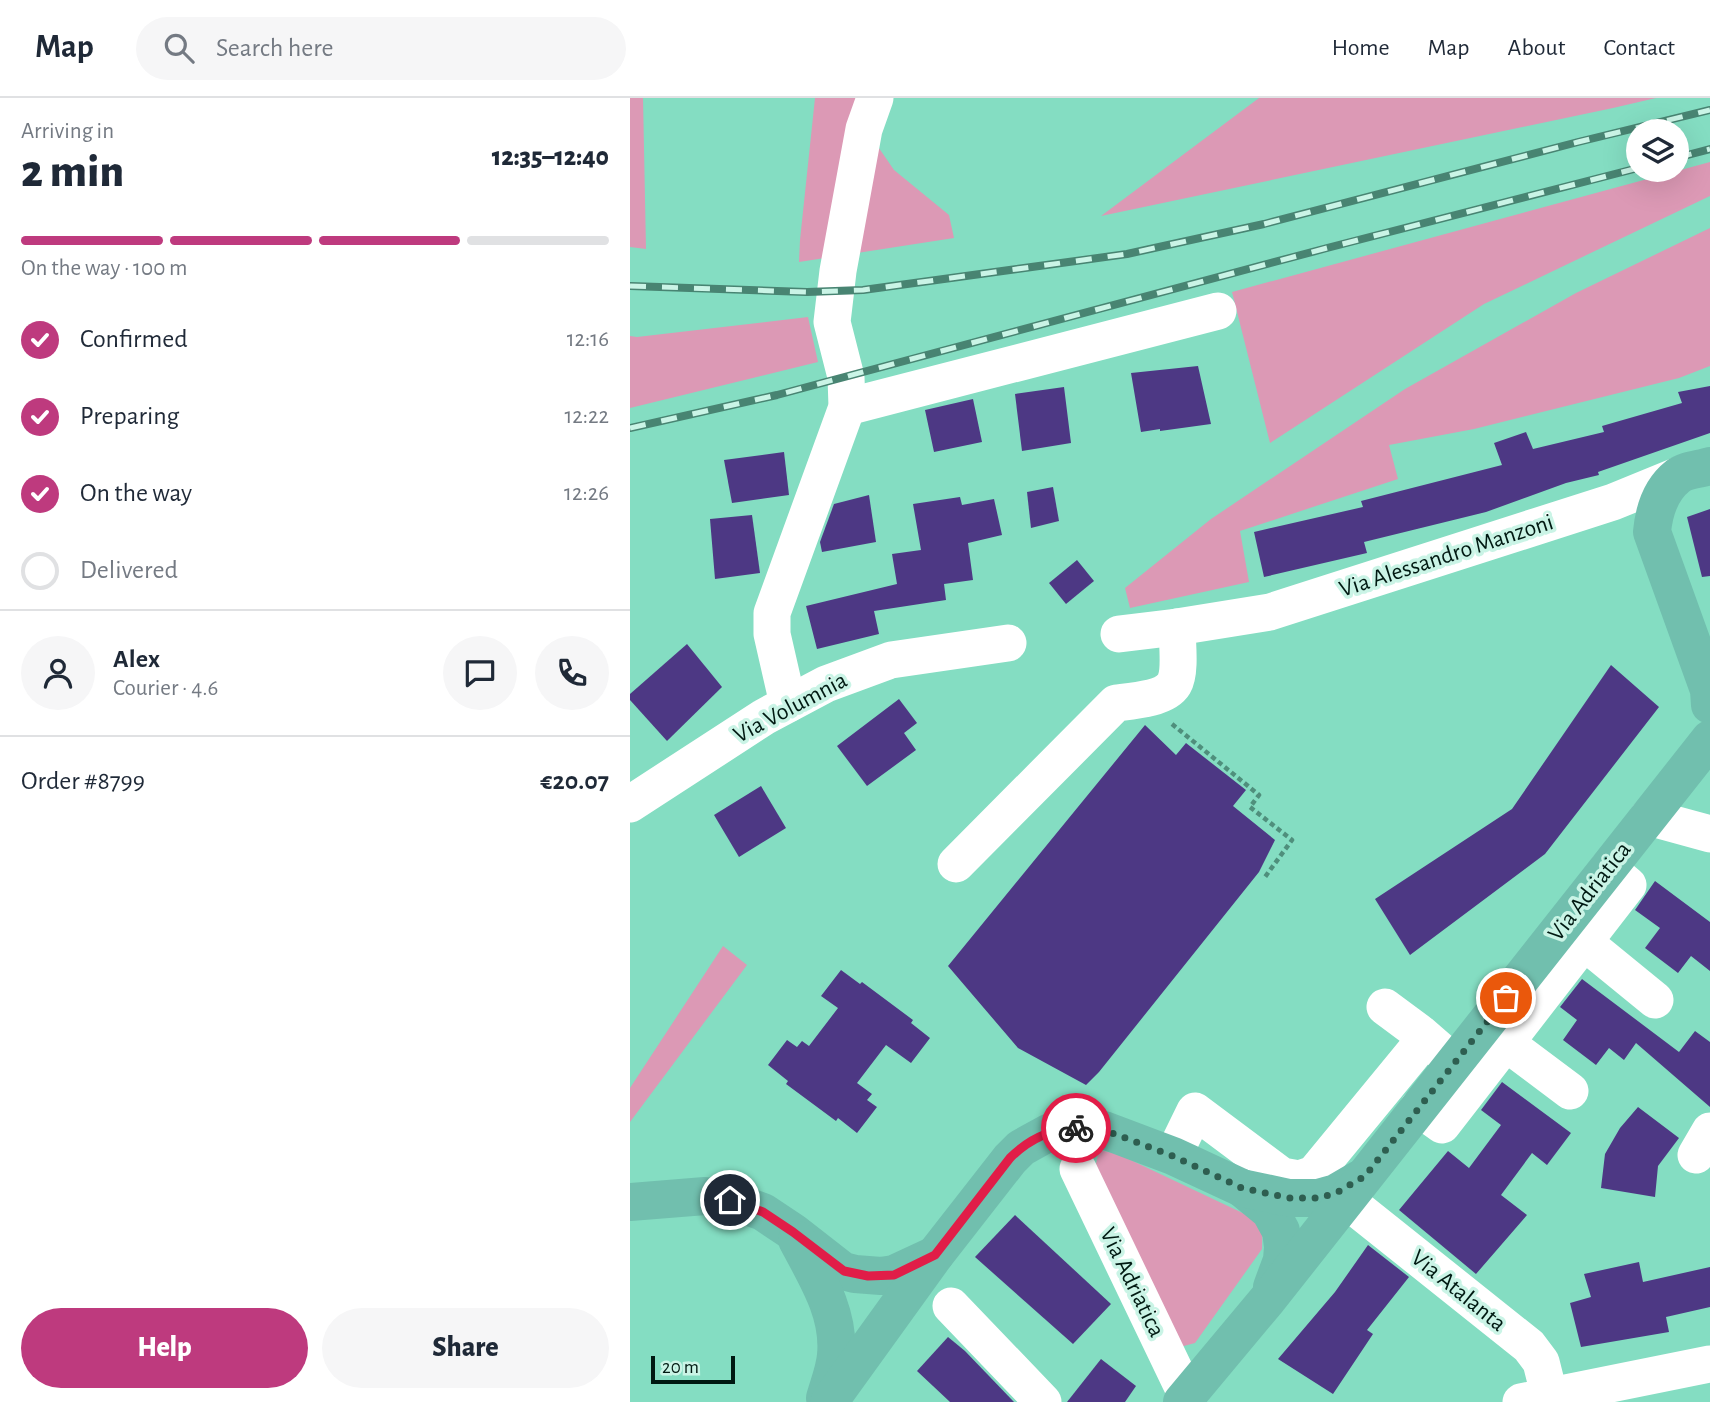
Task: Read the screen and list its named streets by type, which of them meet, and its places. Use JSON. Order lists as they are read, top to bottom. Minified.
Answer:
{"streets":{"main road":["Via Adriatica"],"street":["Via Alessandro Manzoni","Via Volumnia","Via Atalanta"]},"crossings":[["Via Adriatica","Via Atalanta"]],"scale_bar":"20 m","page":{"header":"Map","search":"Search here","nav":["Home","Map","About","Contact"],"heading":["2 min","Arriving in","12:35–12:40"],"panel":["Alex","Courier · 4.6","Order #8799","€20.07"],"bar":"On the way · 100 m","list":[["Confirmed","12:16"],["Preparing","12:22"],["On the way","12:26"],"Delivered"],"buttons":["Help","Share"],"scale":"20 m"}}
